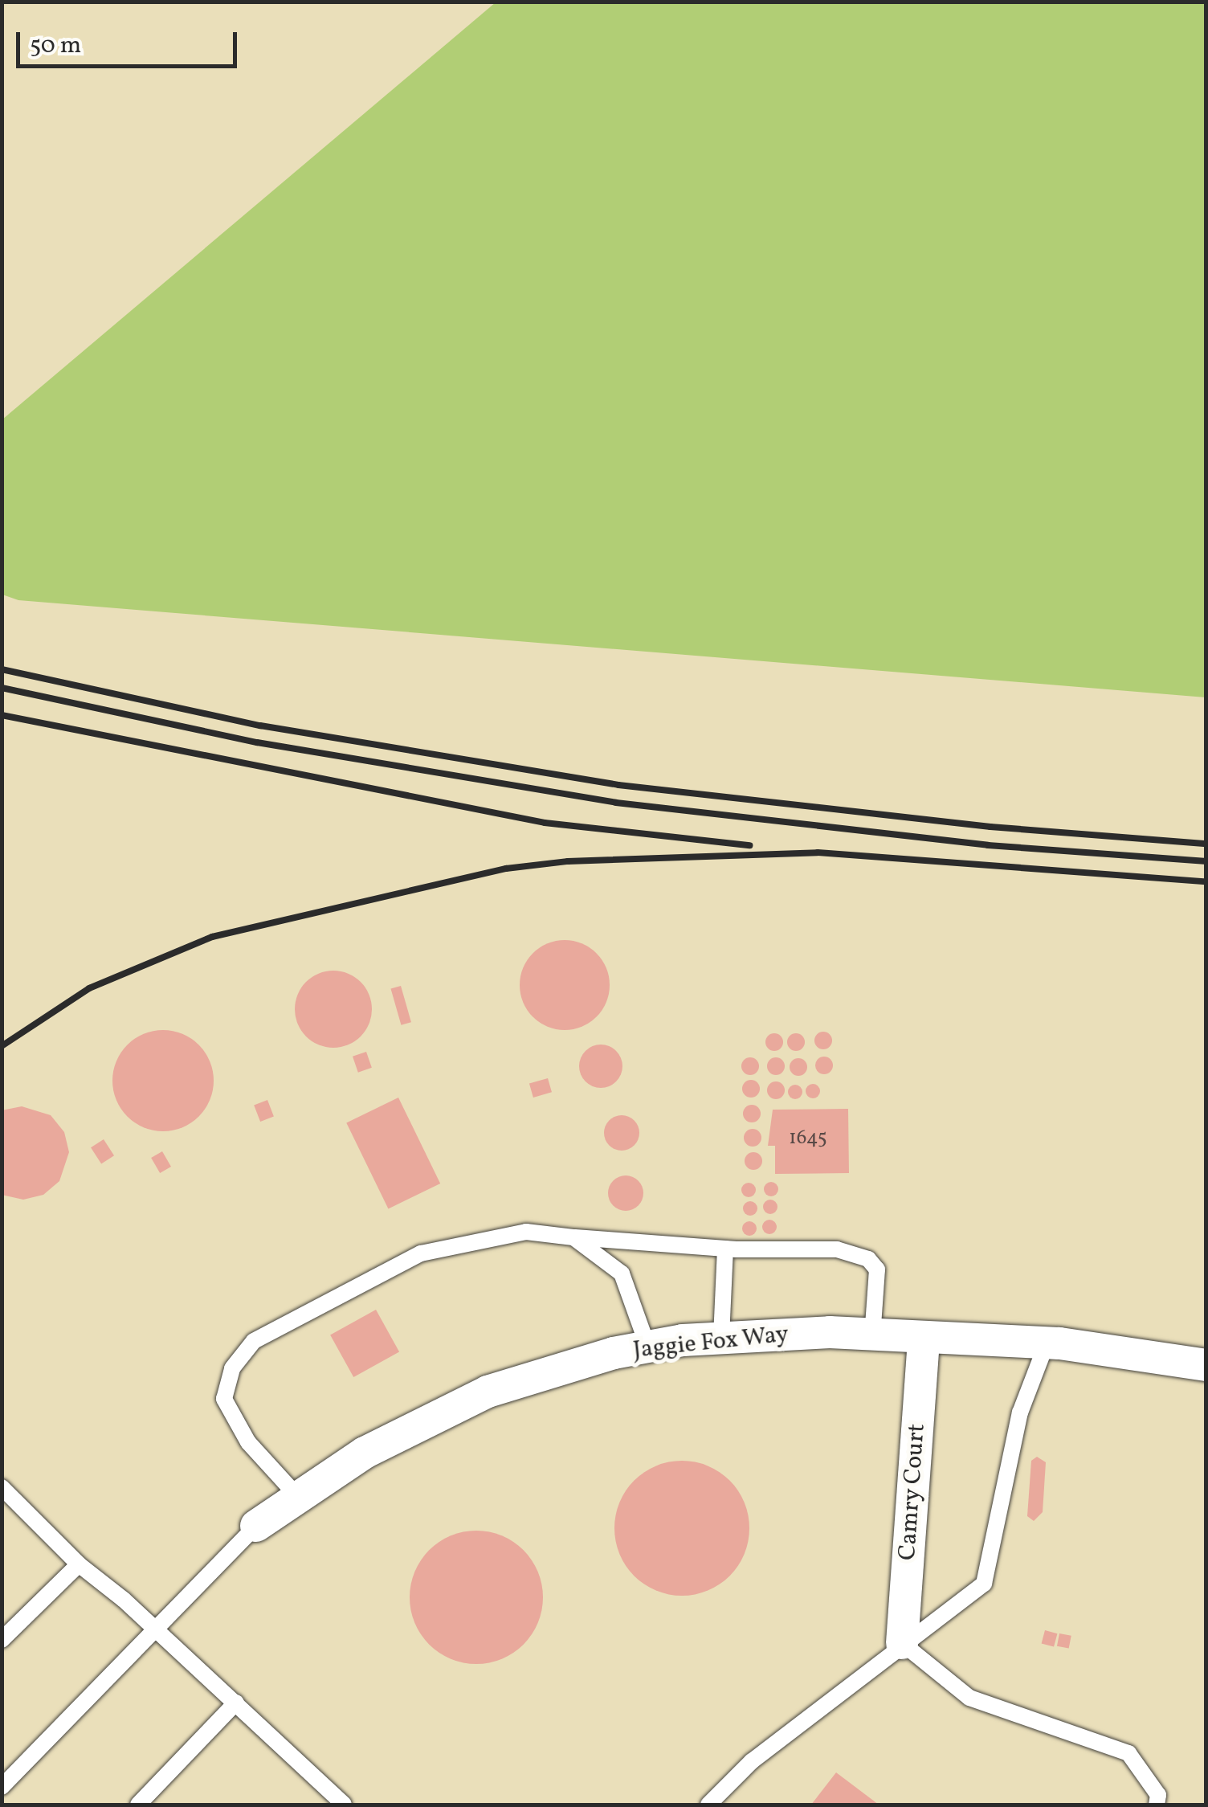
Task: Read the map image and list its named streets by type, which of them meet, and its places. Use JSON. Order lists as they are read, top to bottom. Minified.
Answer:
{"streets":{"street":["Jaggie Fox Way","Camry Court"]},"crossings":[["Jaggie Fox Way","Camry Court"]],"house_numbers":["1645"],"scale_bar":"50 m"}
